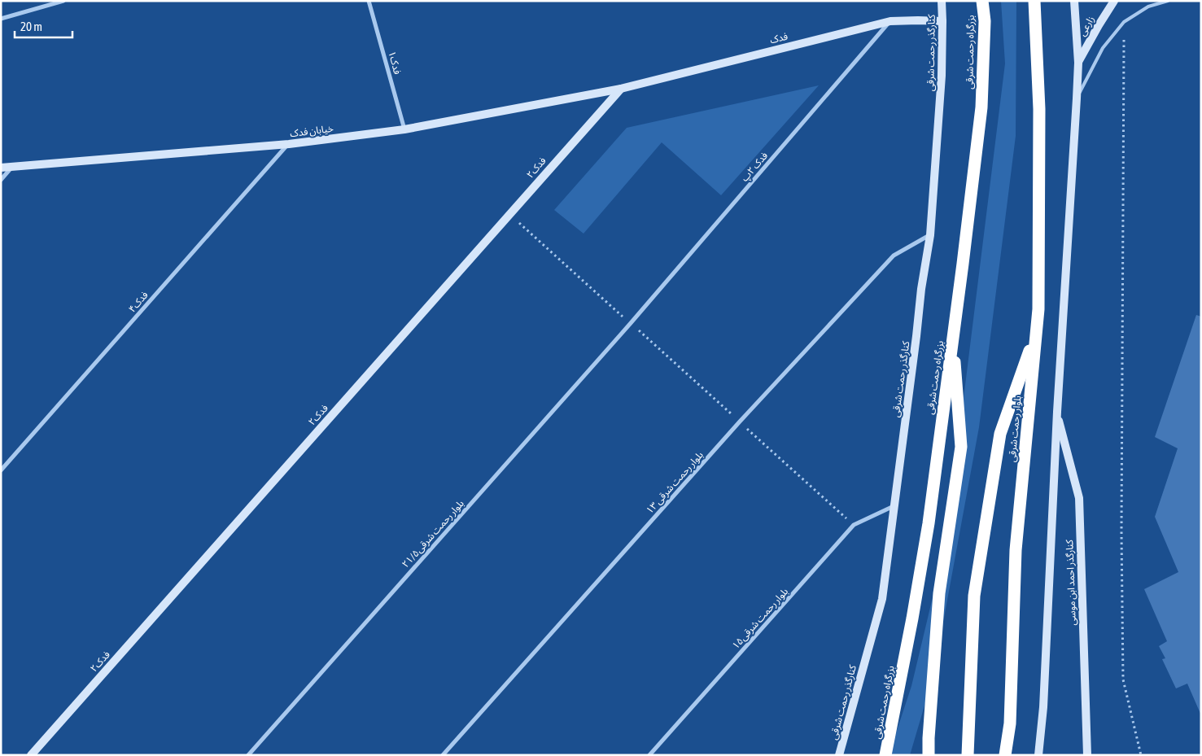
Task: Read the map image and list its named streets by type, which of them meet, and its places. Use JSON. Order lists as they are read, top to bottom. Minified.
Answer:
{"streets":{"highway":["بزرگراه رحمت شرقی","بلوار رحمت شرقی"],"street":["زارعی","فدک","کنارگذر رحمت شرقی","فدک۱","خیابان فدک","فدک ۲پ","فدک۲","فدک۴","بلوار رحمت شرقی ۱۳","بلوار رحمت شرقی۲۱/۵","کنارگذر احمد ابن موسی","بلوار رحمت شرقی۱۵"]},"crossings":[["فدک","کنارگذر رحمت شرقی"],["فدک","خیابان فدک"],["فدک","فدک ۲پ"],["فدک","فدک۲"],["کنارگذر رحمت شرقی","بلوار رحمت شرقی ۱۳"],["کنارگذر رحمت شرقی","بلوار رحمت شرقی۱۵"],["فدک۱","خیابان فدک"],["خیابان فدک","فدک۲"],["خیابان فدک","فدک۴"],["فدک ۲پ","بلوار رحمت شرقی۲۱/۵"]],"scale_bar":"20 m"}
